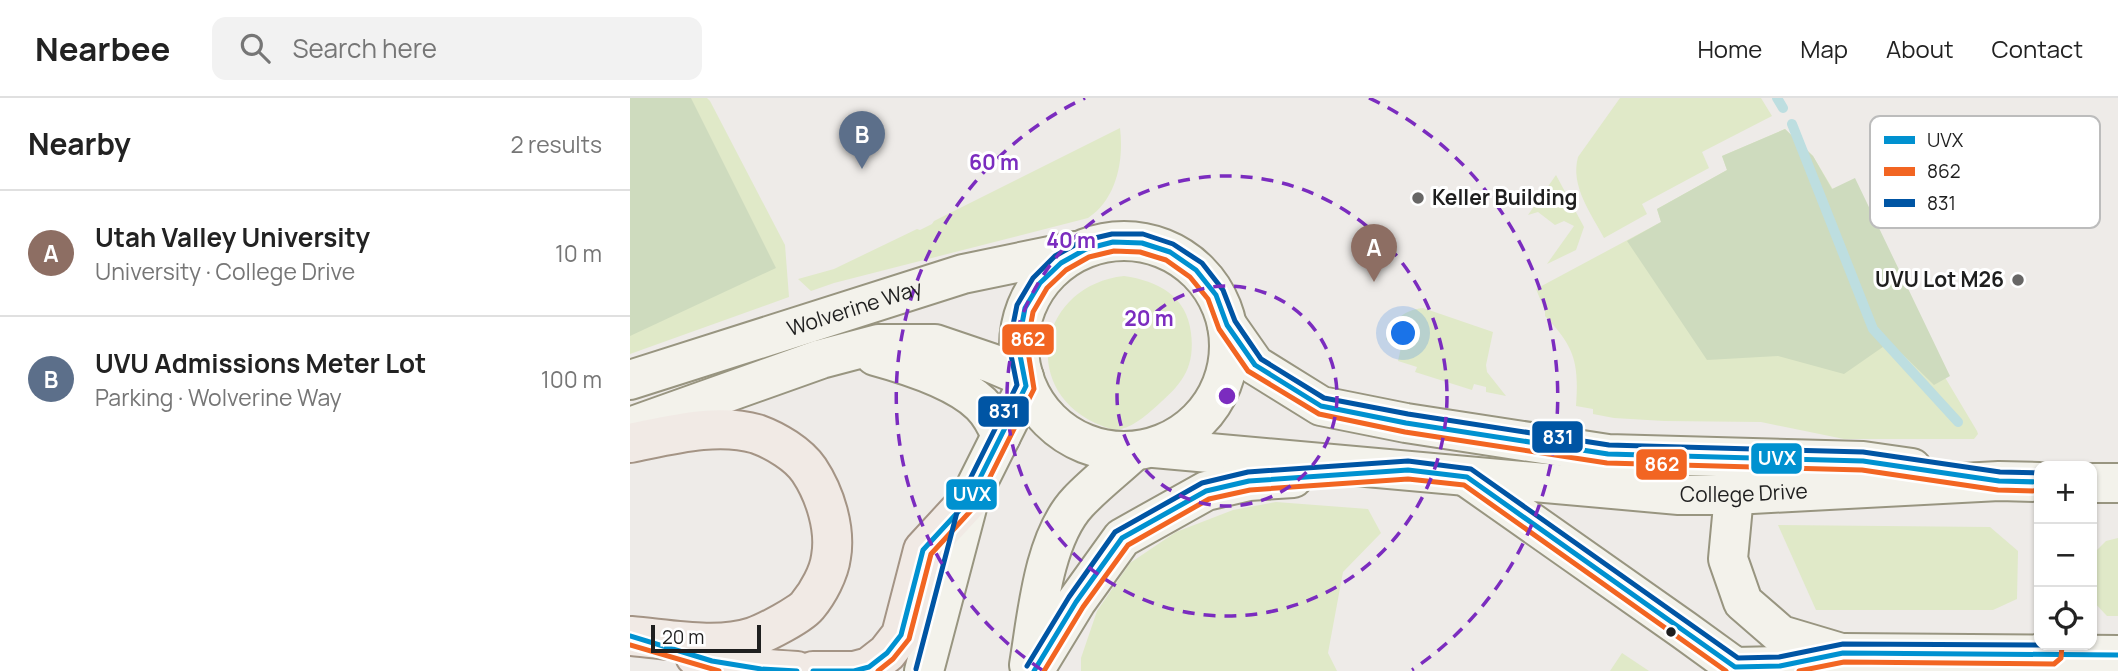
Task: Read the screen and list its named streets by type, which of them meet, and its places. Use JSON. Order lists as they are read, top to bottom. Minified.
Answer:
{"streets":{"street":["Wolverine Way","College Drive"]},"crossings":[["Wolverine Way","College Drive"]],"places":["Keller Building","UVU Lot M26"],"lines":["transit line 831","transit line UVX","transit line 862"],"legend":["UVX","862","831"],"scale_bar":"20 m","page":{"header":"Nearbee","search":"Search here","nav":["Home","Map","About","Contact"],"heading":["Nearby","2 results"],"pins":["B","A"],"list":[{"mark":"A","name":"Utah Valley University","note":"University · College Drive","value":"10 m"},{"mark":"B","name":"UVU Admissions Meter Lot","note":"Parking · Wolverine Way","value":"100 m"}],"map_buttons":["+","−"],"scale":"20 m"},"rings":["60 m","40 m","20 m"]}
